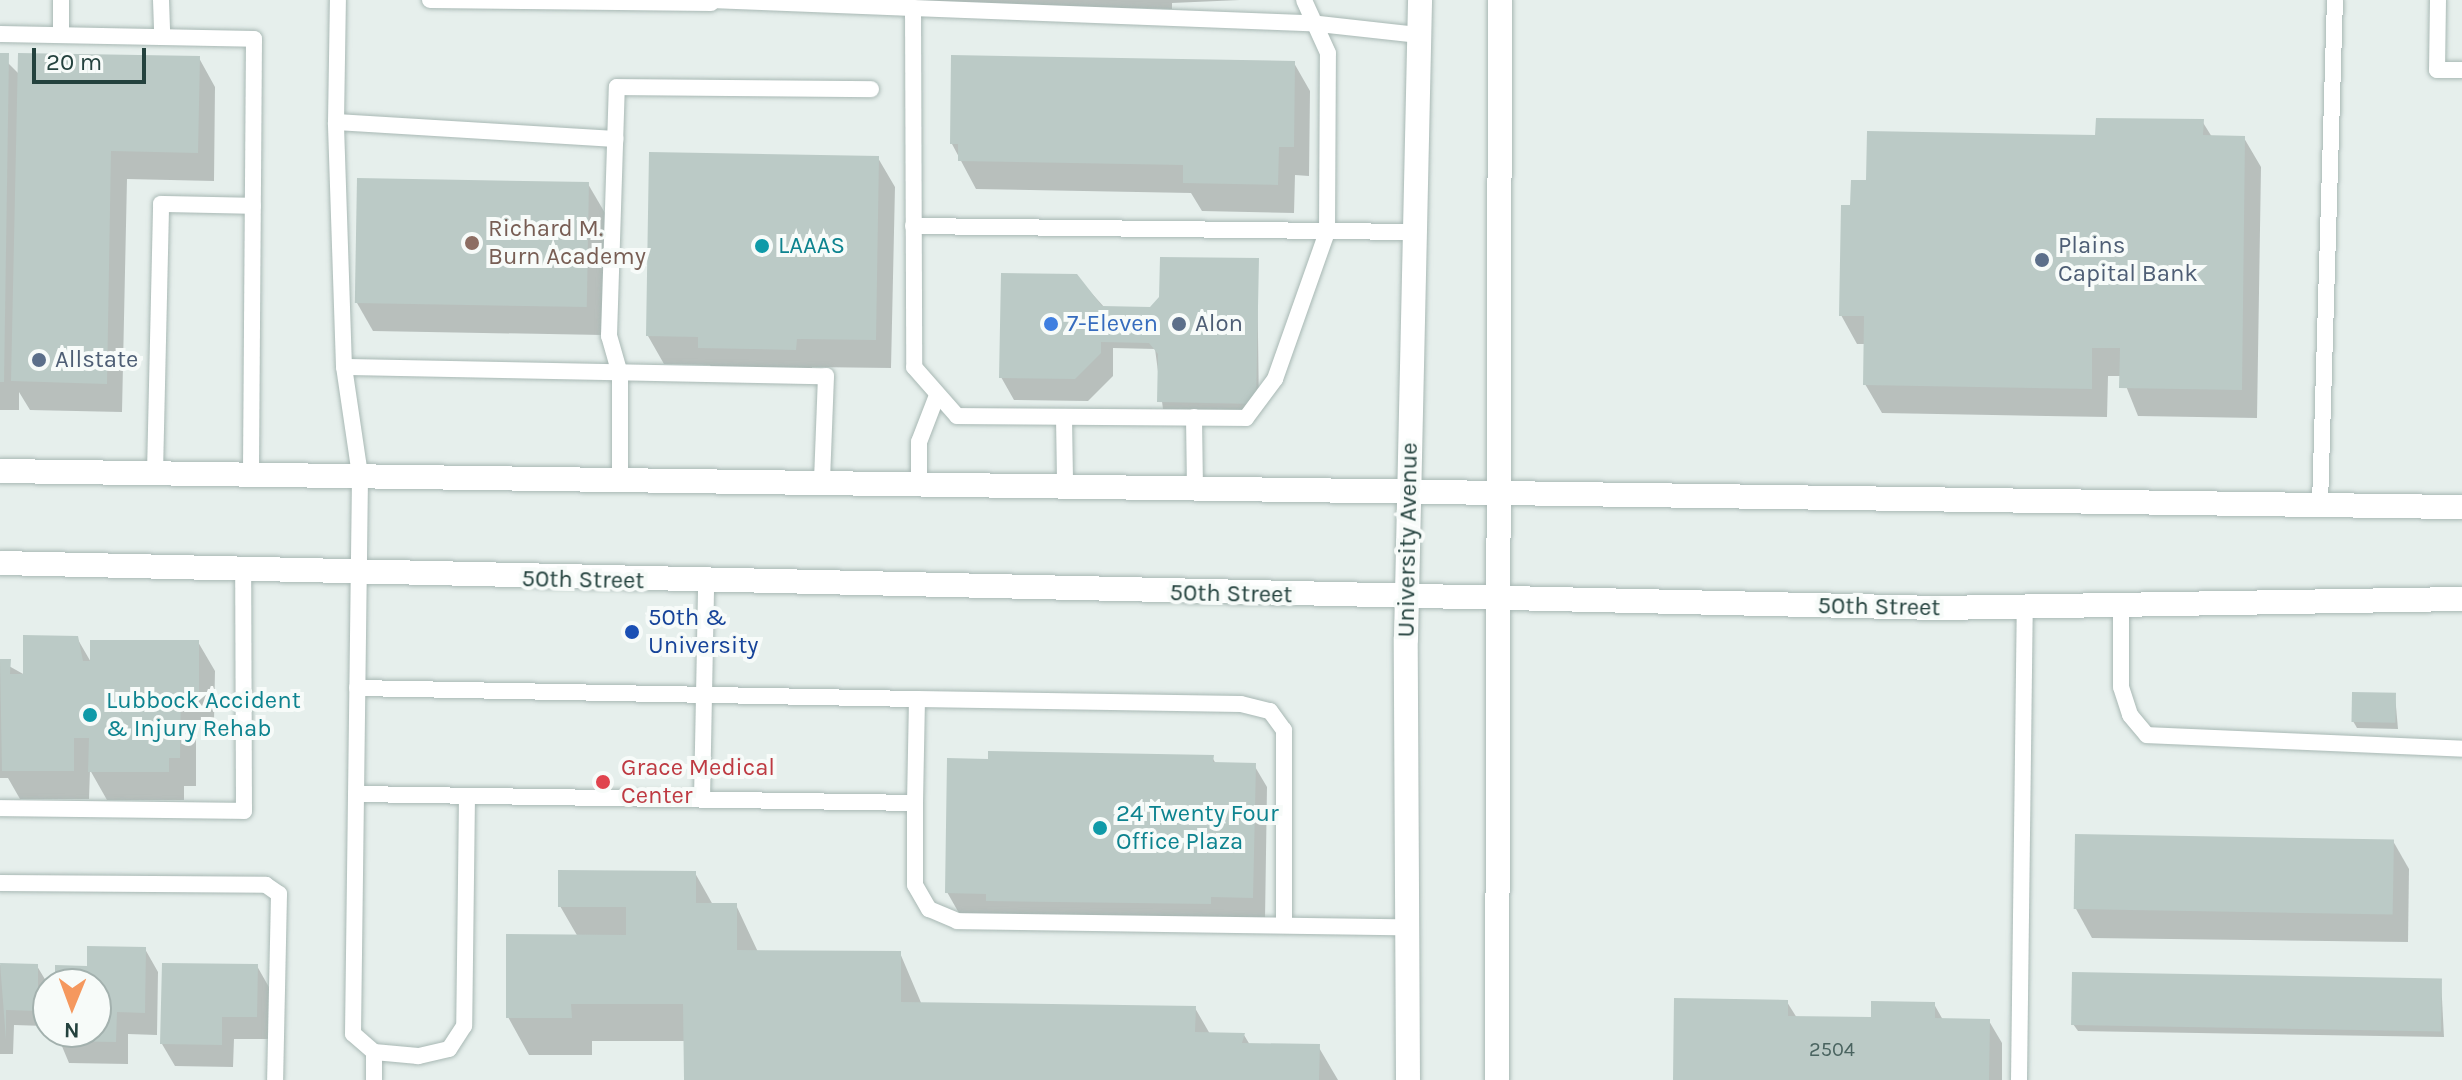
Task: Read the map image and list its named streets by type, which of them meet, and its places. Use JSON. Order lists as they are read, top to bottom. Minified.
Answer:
{"streets":{"main road":["University Avenue","50th Street"]},"crossings":[["University Avenue","50th Street"]],"places":["Richard M. Burn Academy","LAAAS","Plains Capital Bank","7-Eleven","Alon","Allstate","50th & University","Lubbock Accident & Injury Rehab","Grace Medical Center","24 Twenty Four Office Plaza"],"house_numbers":["2504"],"scale_bar":"20 m","north":"bottom"}
